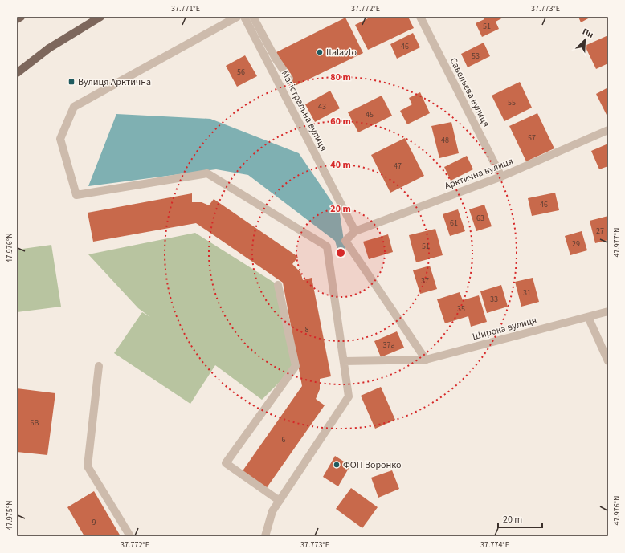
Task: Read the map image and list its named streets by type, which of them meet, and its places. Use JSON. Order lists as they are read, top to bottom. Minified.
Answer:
{"streets":{"street":["Савельєва вулиця","Магістральна вулиця","Арктична вулиця","Широка вулиця"]},"crossings":[["Савельєва вулиця","Арктична вулиця"],["Магістральна вулиця","Арктична вулиця"]],"places":{"other":["Italavto","ФОП Воронко"],"transit":["Вулиця Арктична"]},"house_numbers":["51","46","53","56","55","43","45","57","48","47","46","63","61","27","29","51","37","31","33","35","8","37а","6В","6","9"],"scale_bar":"20 m","north":"top right","coordinates":["37.771°E","37.772°E","37.773°E","47.977°N","47.976°N","47.975°N","37.774°E"],"rings":["80 m","60 m","40 m","20 m"]}
